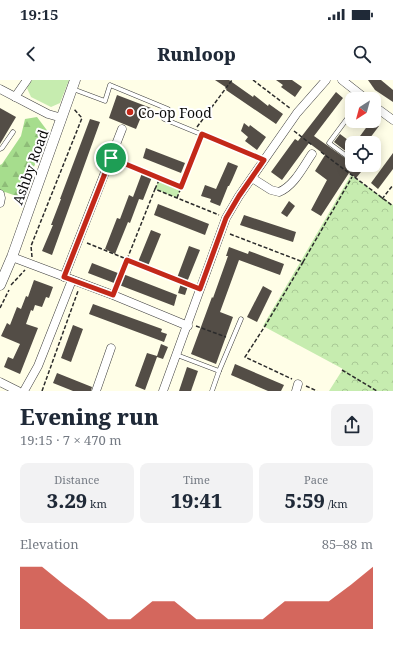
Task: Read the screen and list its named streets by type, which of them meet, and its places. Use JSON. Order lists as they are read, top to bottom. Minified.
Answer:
{"streets":{"street":["Ashby Road"]},"places":["Co-op Food"],"north":"bottom left","page":{"status":"19:15","header":"Runloop","heading":["Evening run","19:15 · 7 × 470 m"],"stats":[["Distance","3.29 km"],["Time","19:41"],["Pace","5:59 /km"]],"chart":["Elevation","85–88 m"]}}
